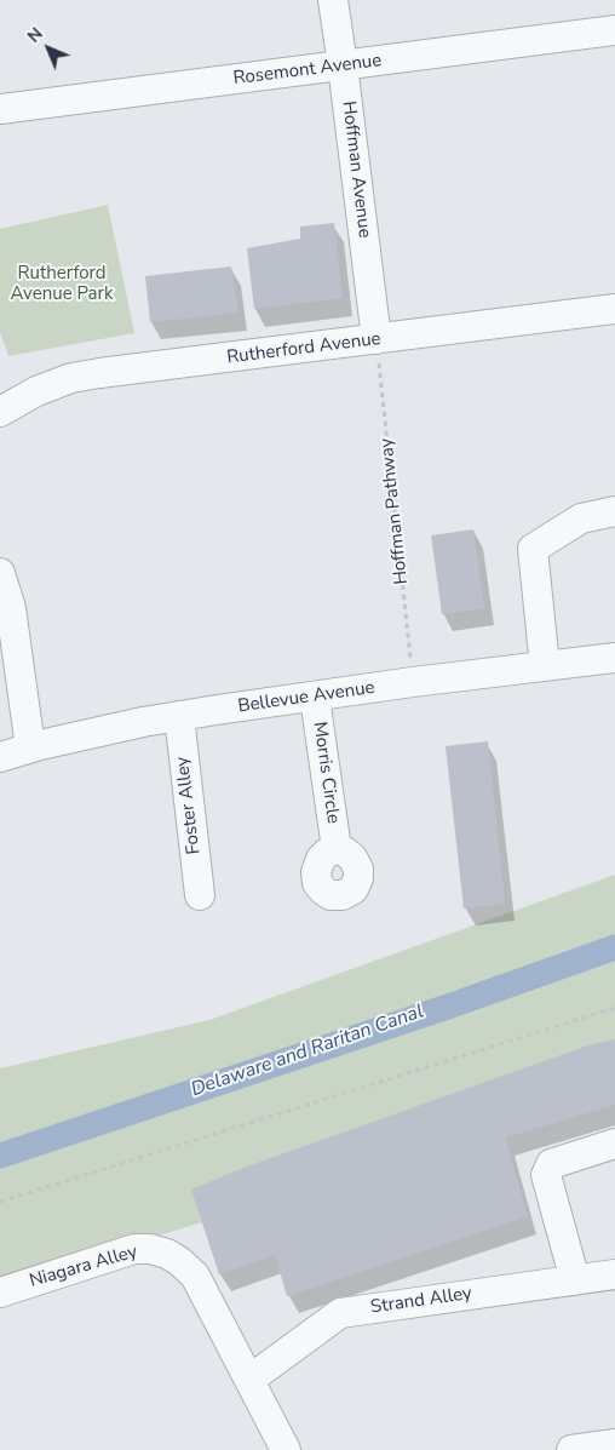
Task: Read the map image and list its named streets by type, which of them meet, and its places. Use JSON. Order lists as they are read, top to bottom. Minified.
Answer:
{"streets":{"street":["Rosemont Avenue","Hoffman Avenue","Rutherford Avenue","Bellevue Avenue","Morris Circle","Foster Alley","Niagara Alley","Strand Alley"],"path":["Hoffman Pathway"]},"crossings":[["Rosemont Avenue","Hoffman Avenue"],["Hoffman Avenue","Rutherford Avenue"],["Hoffman Avenue","Hoffman Pathway"],["Rutherford Avenue","Hoffman Pathway"],["Hoffman Pathway","Bellevue Avenue"],["Bellevue Avenue","Morris Circle"],["Bellevue Avenue","Foster Alley"],["Niagara Alley","Strand Alley"]],"water":["Delaware and Raritan Canal"],"parks":["Rutherford Avenue Park"],"north":"top left"}
